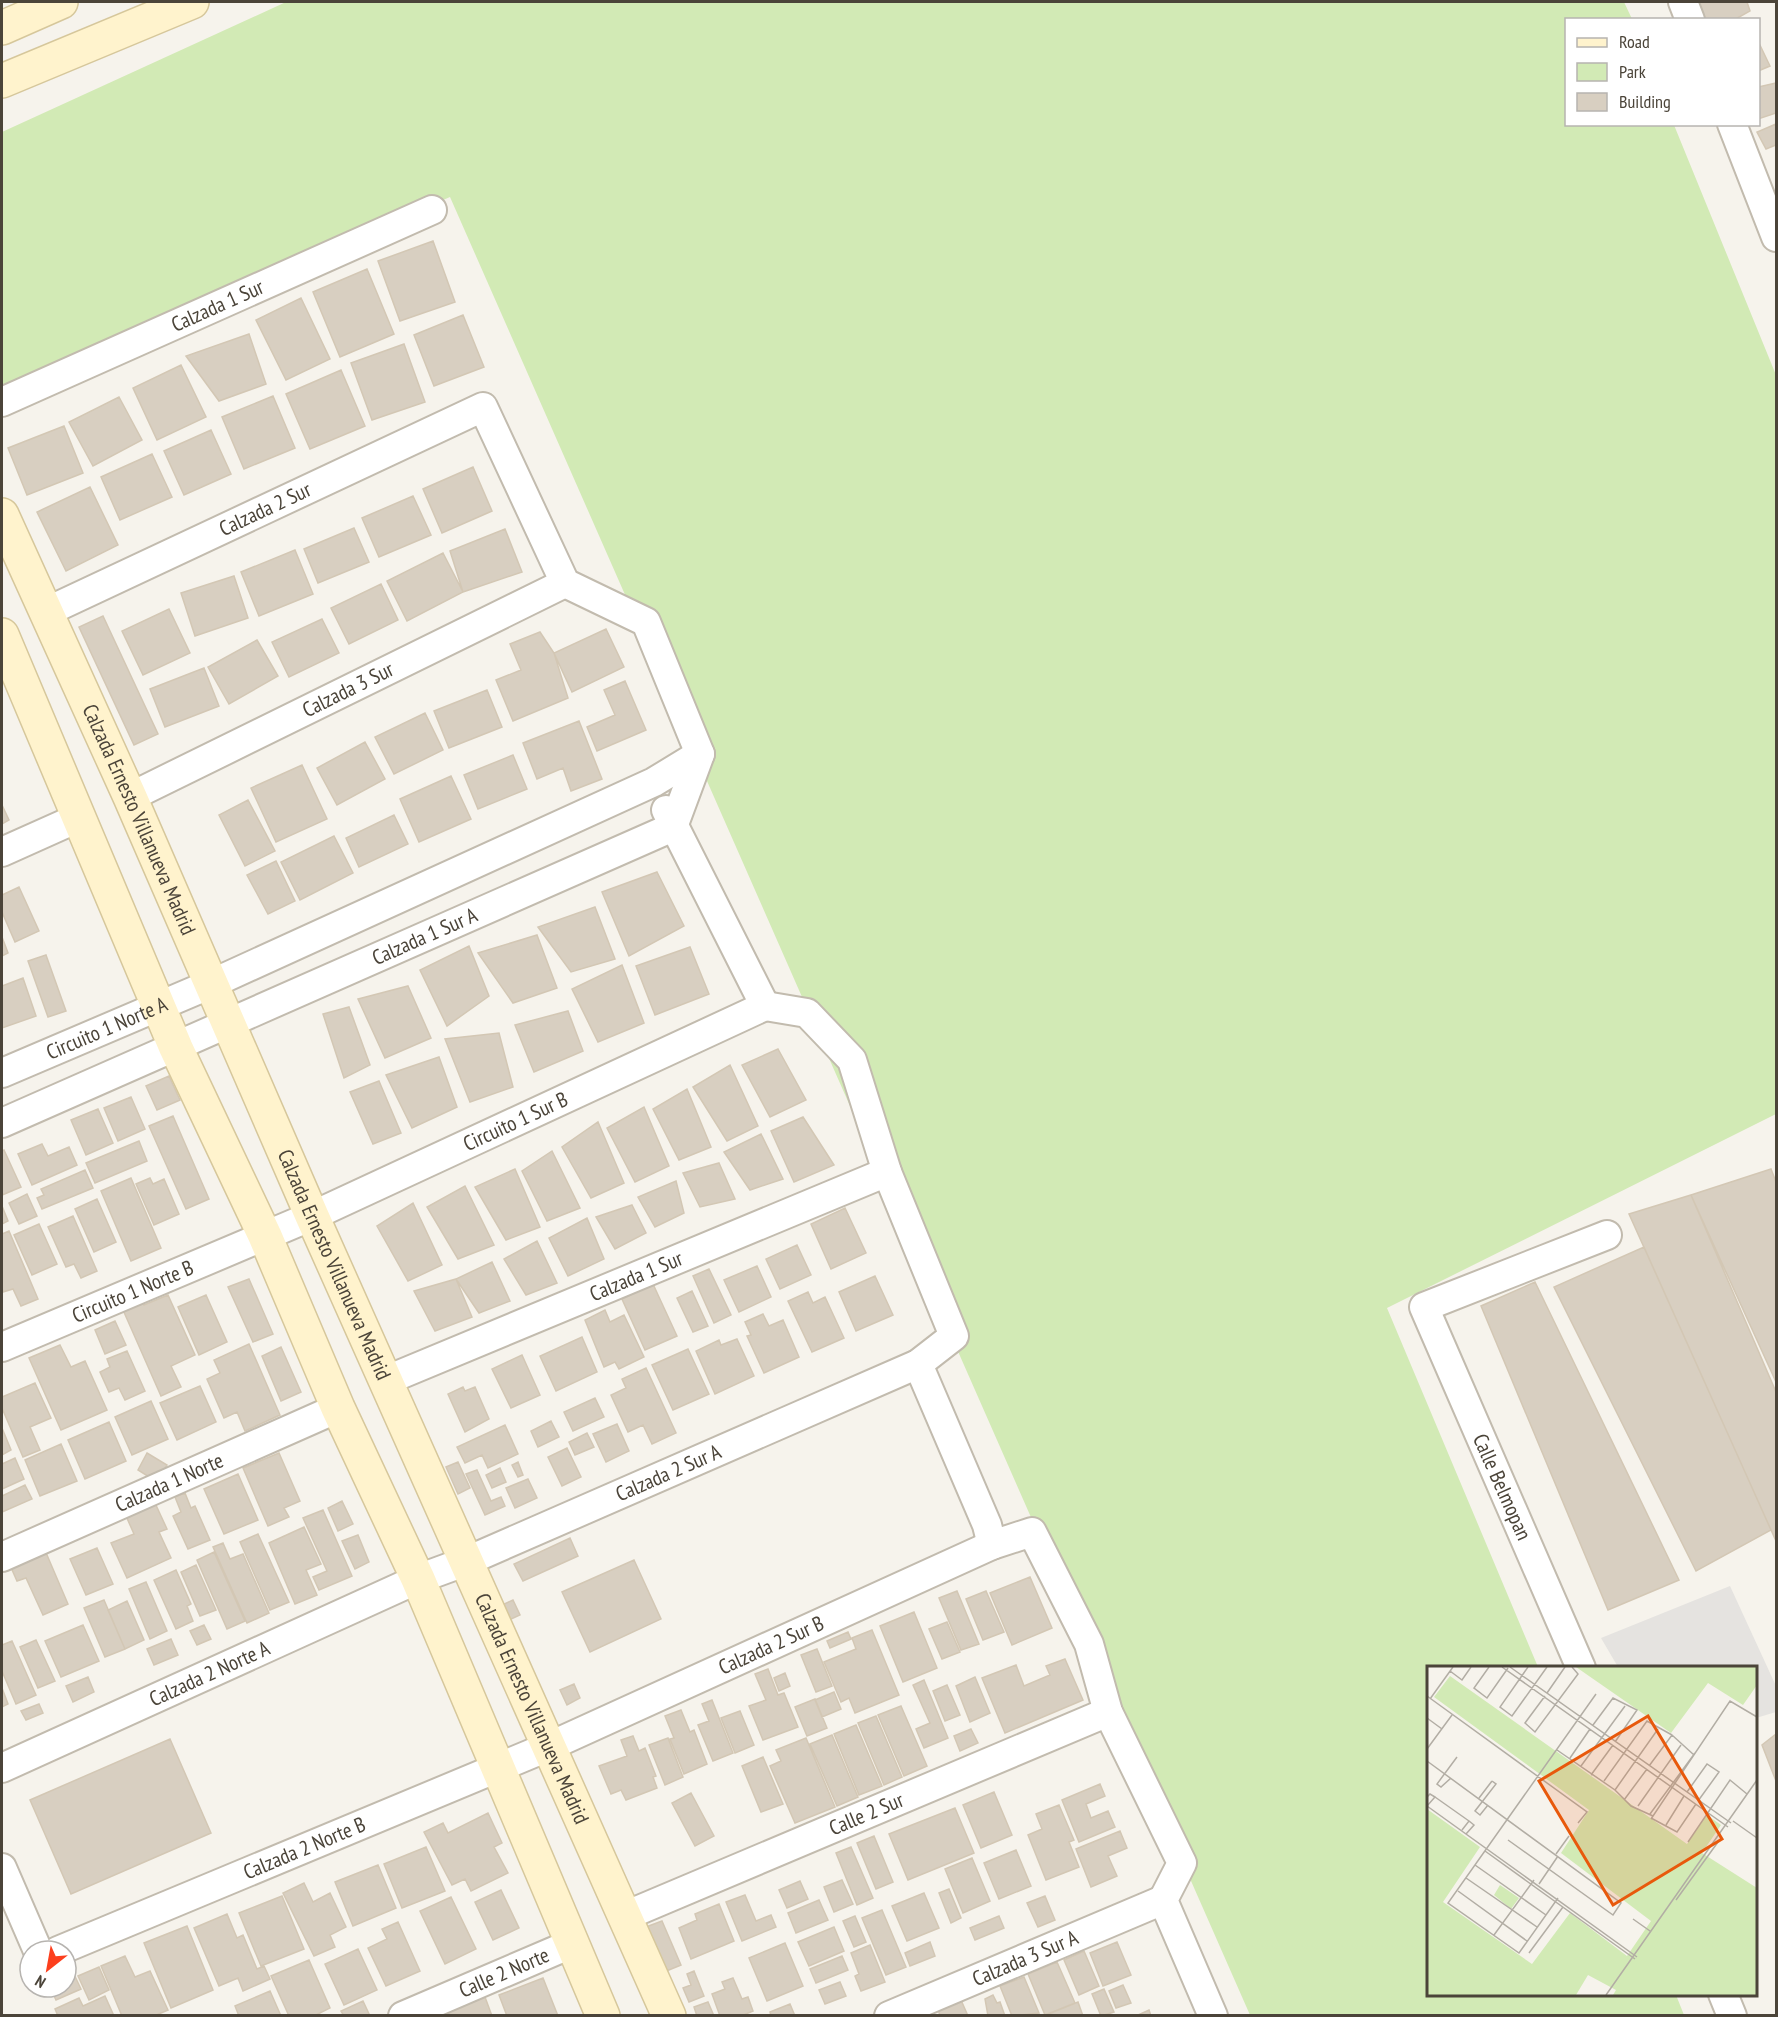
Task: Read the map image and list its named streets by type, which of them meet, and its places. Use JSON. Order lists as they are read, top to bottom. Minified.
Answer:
{"streets":{"street":["Calzada 1 Sur","Calzada 2 Sur","Calzada 3 Sur","Calzada Ernesto Villanueva Madrid","Calzada 1 Sur A","Circuito 1 Norte A","Circuito 1 Sur B","Circuito 1 Norte B","Calzada 2 Sur A","Calzada 1 Norte","Calle Belmopan","Calzada 2 Sur B","Calzada 2 Norte A","Calle 2 Sur","Calzada 2 Norte B","Calzada 3 Sur A","Calle 2 Norte"]},"crossings":[["Calzada 1 Sur","Calzada Ernesto Villanueva Madrid"],["Calzada 1 Sur","Calzada 2 Sur A"],["Calzada 2 Sur","Calzada 3 Sur"],["Calzada 2 Sur","Calzada Ernesto Villanueva Madrid"],["Calzada 3 Sur","Calzada Ernesto Villanueva Madrid"],["Calzada Ernesto Villanueva Madrid","Calzada 1 Sur A"],["Calzada Ernesto Villanueva Madrid","Circuito 1 Norte A"],["Calzada Ernesto Villanueva Madrid","Circuito 1 Sur B"],["Calzada Ernesto Villanueva Madrid","Calzada 2 Sur A"],["Calzada Ernesto Villanueva Madrid","Calzada 2 Sur B"],["Calzada Ernesto Villanueva Madrid","Calle 2 Sur"],["Calzada Ernesto Villanueva Madrid","Calzada 2 Norte B"],["Circuito 1 Sur B","Circuito 1 Norte B"],["Calzada 2 Sur A","Calzada 2 Norte A"],["Calzada 2 Sur B","Calle 2 Sur"],["Calzada 2 Sur B","Calzada 2 Norte B"]],"legend":["Road","Park","Building"],"north":"bottom left"}
